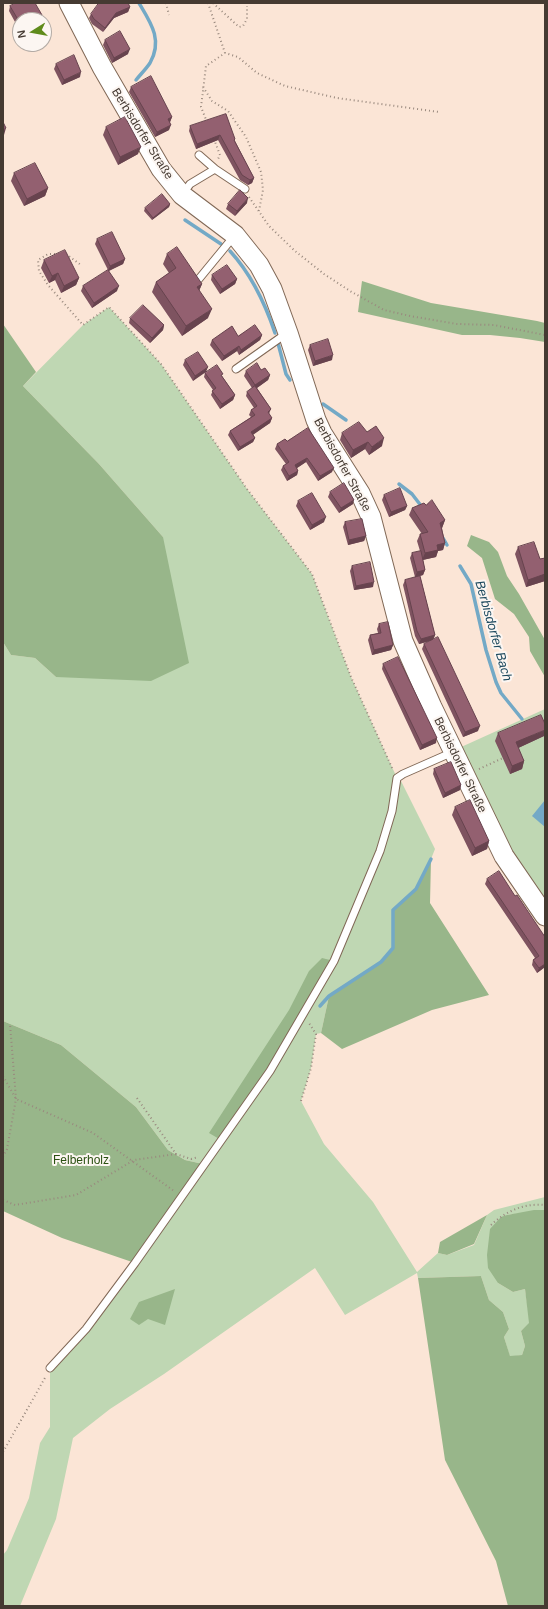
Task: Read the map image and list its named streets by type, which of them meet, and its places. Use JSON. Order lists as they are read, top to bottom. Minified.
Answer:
{"streets":{"street":["Berbisdorfer Straße"]},"water":["Berbisdorfer Bach"],"parks":["Felberholz"],"north":"left"}
